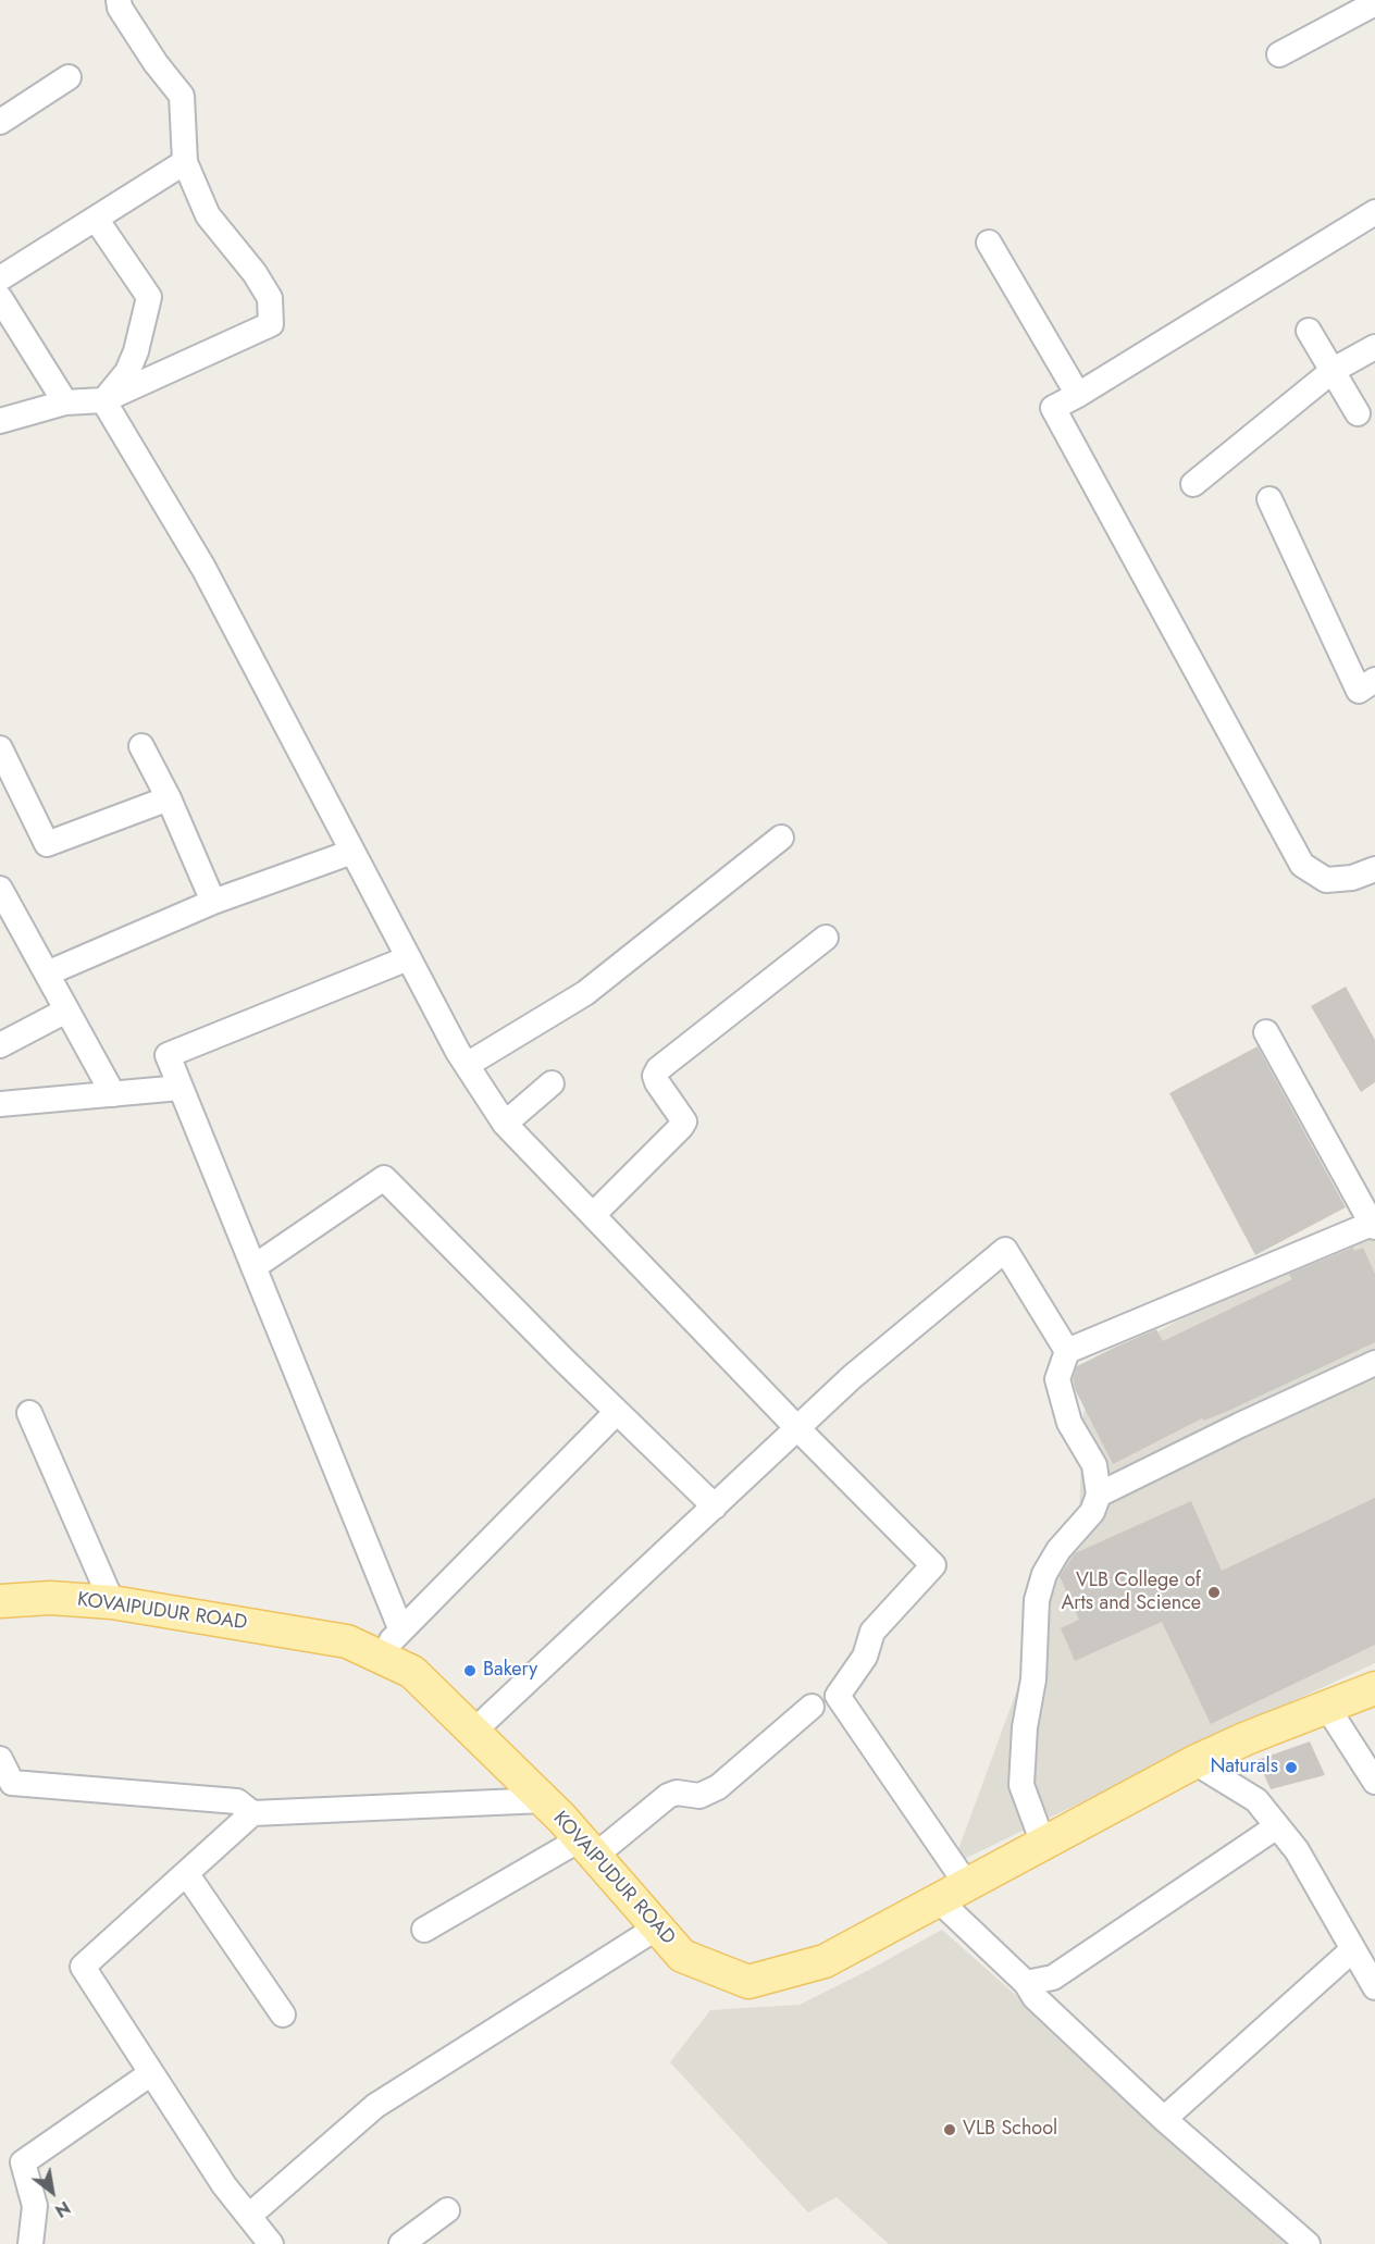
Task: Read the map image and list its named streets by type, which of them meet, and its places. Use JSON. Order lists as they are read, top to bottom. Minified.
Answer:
{"streets":{"main road":["KOVAIPUDUR ROAD"]},"places":["VLB College of Arts and Science","Bakery","Naturals","VLB School"],"north":"bottom right"}
